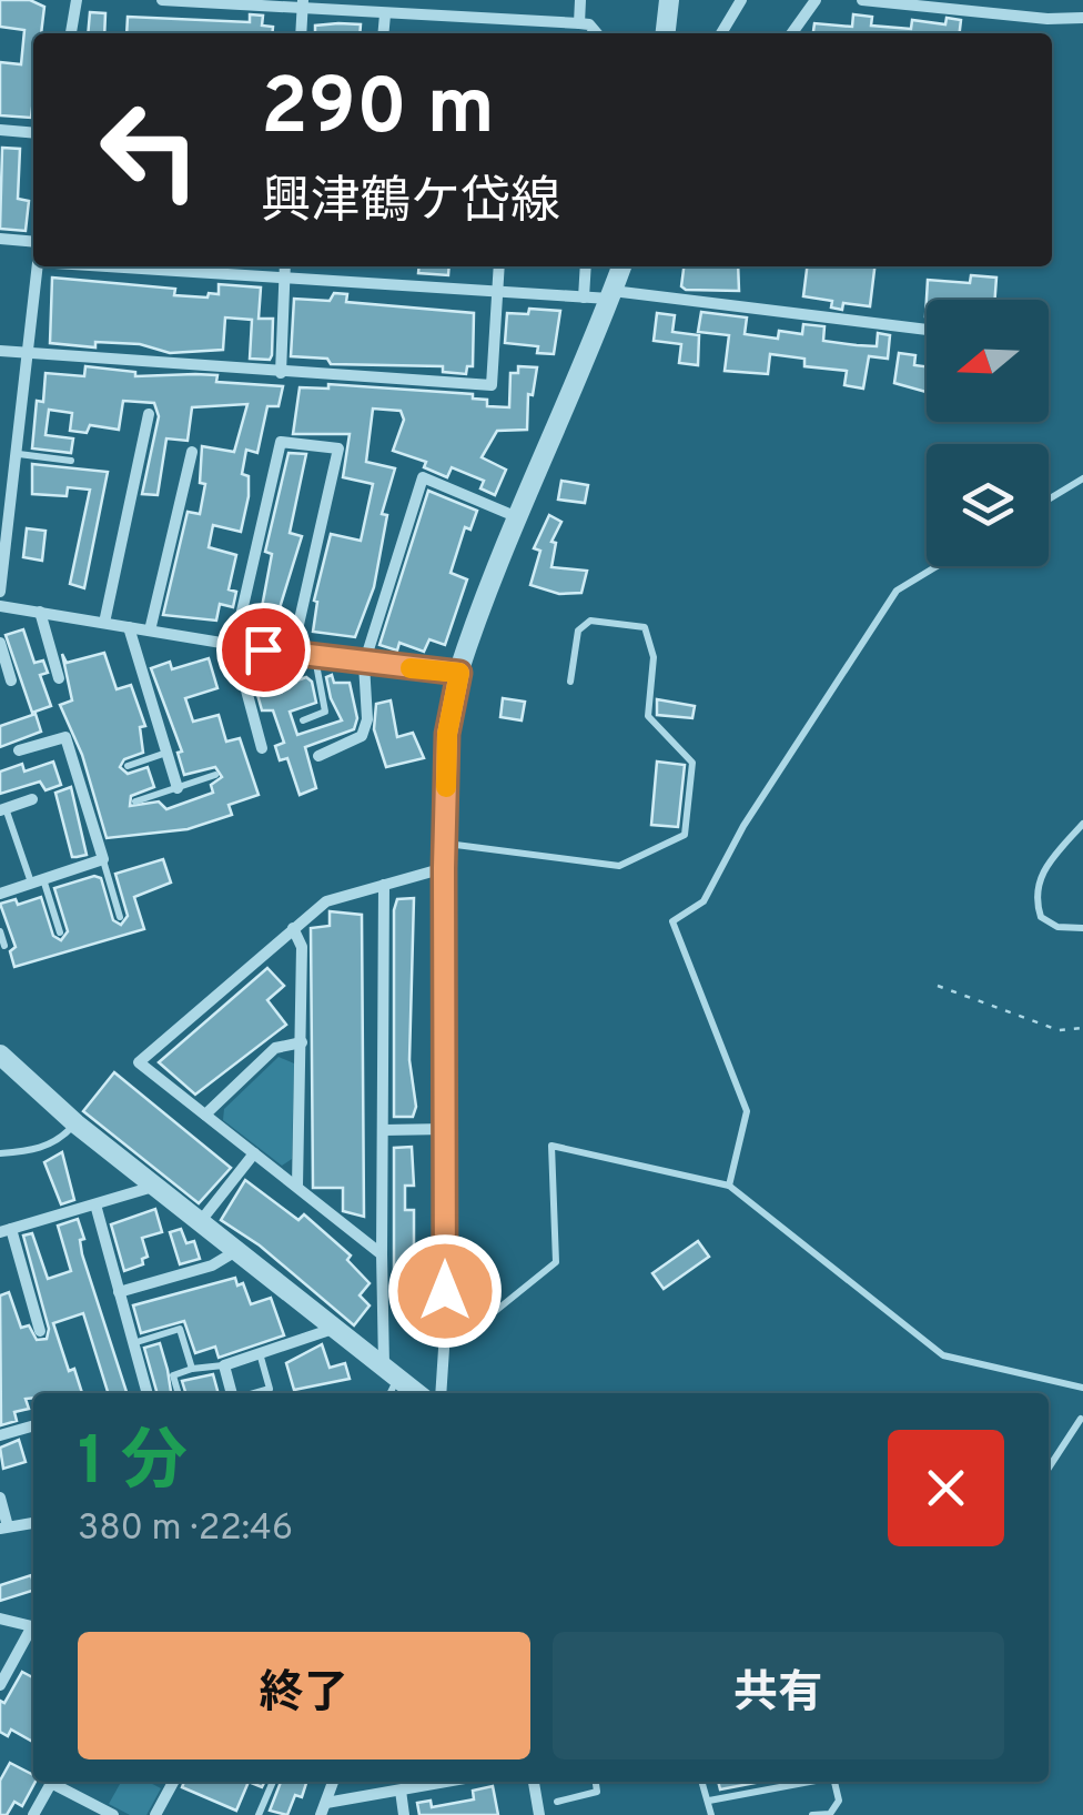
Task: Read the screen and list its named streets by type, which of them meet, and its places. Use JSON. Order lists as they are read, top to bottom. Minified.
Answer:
{"north":"left","page":{"turn":["290 m","興津鶴ケ岱線"],"heading":["1 分","380 m · 22:46"],"buttons":["終了","共有"]}}
